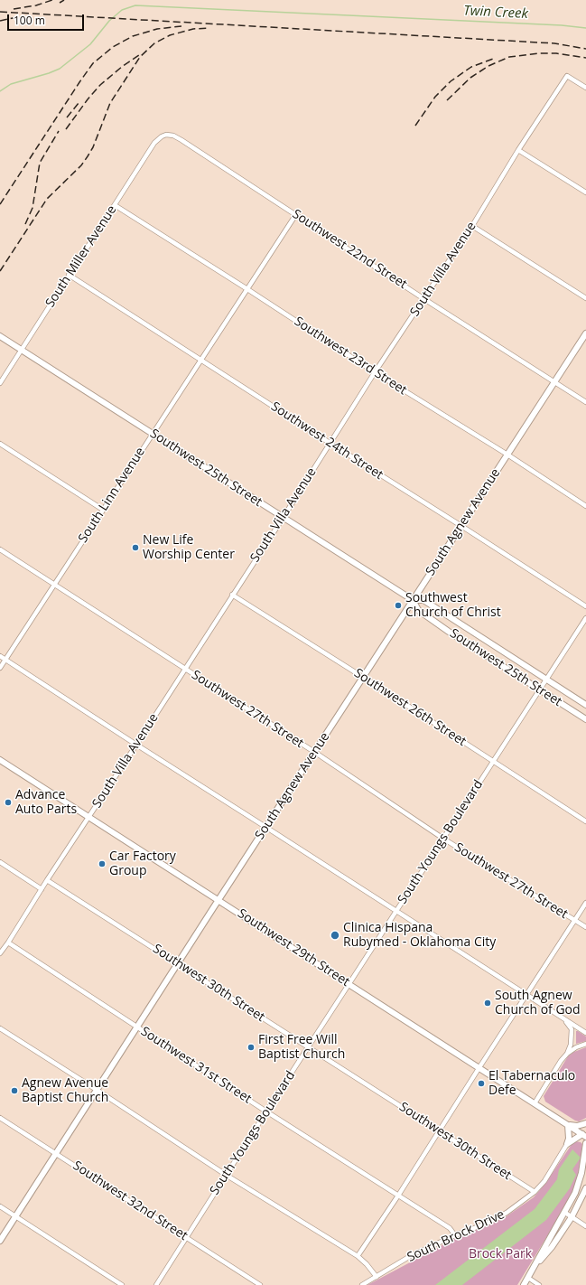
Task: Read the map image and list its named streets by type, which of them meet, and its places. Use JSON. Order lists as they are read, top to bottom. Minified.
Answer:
{"streets":{"main road":["Southwest 25th Street","South Agnew Avenue","Southwest 29th Street"],"street":["Southwest 22nd Street","South Miller Avenue","South Villa Avenue","Southwest 23rd Street","Southwest 24th Street","South Linn Avenue","Southwest 26th Street","Southwest 27th Street","South Youngs Boulevard","Southwest 30th Street","Southwest 31st Street","Southwest 32nd Street","South Brock Drive"]},"crossings":[["Southwest 22nd Street","South Miller Avenue"],["Southwest 22nd Street","South Villa Avenue"],["Southwest 22nd Street","South Linn Avenue"],["Southwest 22nd Street","South Agnew Avenue"],["South Miller Avenue","Southwest 23rd Street"],["South Miller Avenue","Southwest 24th Street"],["South Miller Avenue","Southwest 25th Street"],["South Villa Avenue","Southwest 23rd Street"],["South Villa Avenue","Southwest 24th Street"],["South Villa Avenue","Southwest 25th Street"],["South Villa Avenue","Southwest 26th Street"],["South Villa Avenue","Southwest 27th Street"],["South Villa Avenue","Southwest 29th Street"],["South Villa Avenue","Southwest 30th Street"],["South Villa Avenue","Southwest 31st Street"],["Southwest 23rd Street","South Linn Avenue"],["Southwest 23rd Street","South Agnew Avenue"],["Southwest 24th Street","South Linn Avenue"],["Southwest 24th Street","South Agnew Avenue"],["Southwest 25th Street","South Linn Avenue"],["Southwest 25th Street","South Agnew Avenue"],["Southwest 25th Street","South Youngs Boulevard"],["South Linn Avenue","Southwest 27th Street"],["South Agnew Avenue","Southwest 26th Street"],["South Agnew Avenue","Southwest 27th Street"],["South Agnew Avenue","Southwest 29th Street"],["South Agnew Avenue","Southwest 30th Street"],["South Agnew Avenue","Southwest 31st Street"],["South Agnew Avenue","Southwest 32nd Street"],["Southwest 26th Street","South Youngs Boulevard"],["Southwest 27th Street","South Youngs Boulevard"],["South Youngs Boulevard","Southwest 29th Street"],["South Youngs Boulevard","Southwest 30th Street"],["South Youngs Boulevard","Southwest 31st Street"],["South Youngs Boulevard","Southwest 32nd Street"],["Southwest 30th Street","South Brock Drive"],["Southwest 31st Street","South Brock Drive"]],"water":["Twin Creek"],"parks":["Brock Park"],"places":["New Life Worship Center","Southwest Church of Christ","Advance Auto Parts","Car Factory Group","Clinica Hispana Rubymed - Oklahoma City","South Agnew Church of God","First Free Will Baptist Church","El Tabernaculo Defe","Agnew Avenue Baptist Church"],"scale_bar":"100 m"}
